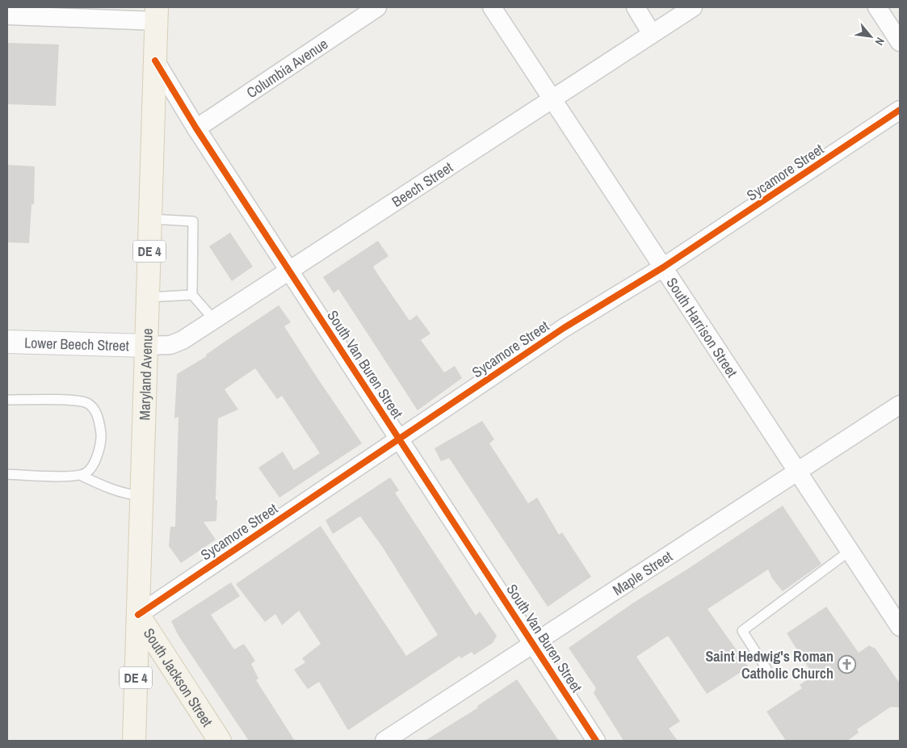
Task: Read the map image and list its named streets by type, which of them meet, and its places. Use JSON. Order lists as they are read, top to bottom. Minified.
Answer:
{"streets":{"main road":["DE 4","Maryland Avenue","South Jackson Street"],"street":["Columbia Avenue","Sycamore Street","Beech Street","South Harrison Street","Lower Beech Street","South Van Buren Street","Maple Street"]},"crossings":[["Columbia Avenue","South Van Buren Street"],["Sycamore Street","South Harrison Street"],["Sycamore Street","South Van Buren Street"],["Sycamore Street","Maryland Avenue"],["Sycamore Street","South Jackson Street"],["Beech Street","South Harrison Street"],["Beech Street","Lower Beech Street"],["Beech Street","South Van Buren Street"],["Beech Street","Maryland Avenue"],["South Harrison Street","Maple Street"],["Lower Beech Street","Maryland Avenue"],["South Van Buren Street","Maryland Avenue"],["South Van Buren Street","Maple Street"],["Maryland Avenue","South Jackson Street"]],"places":{"church":["Saint Hedwig's Roman Catholic Church"]},"north":"bottom right"}
